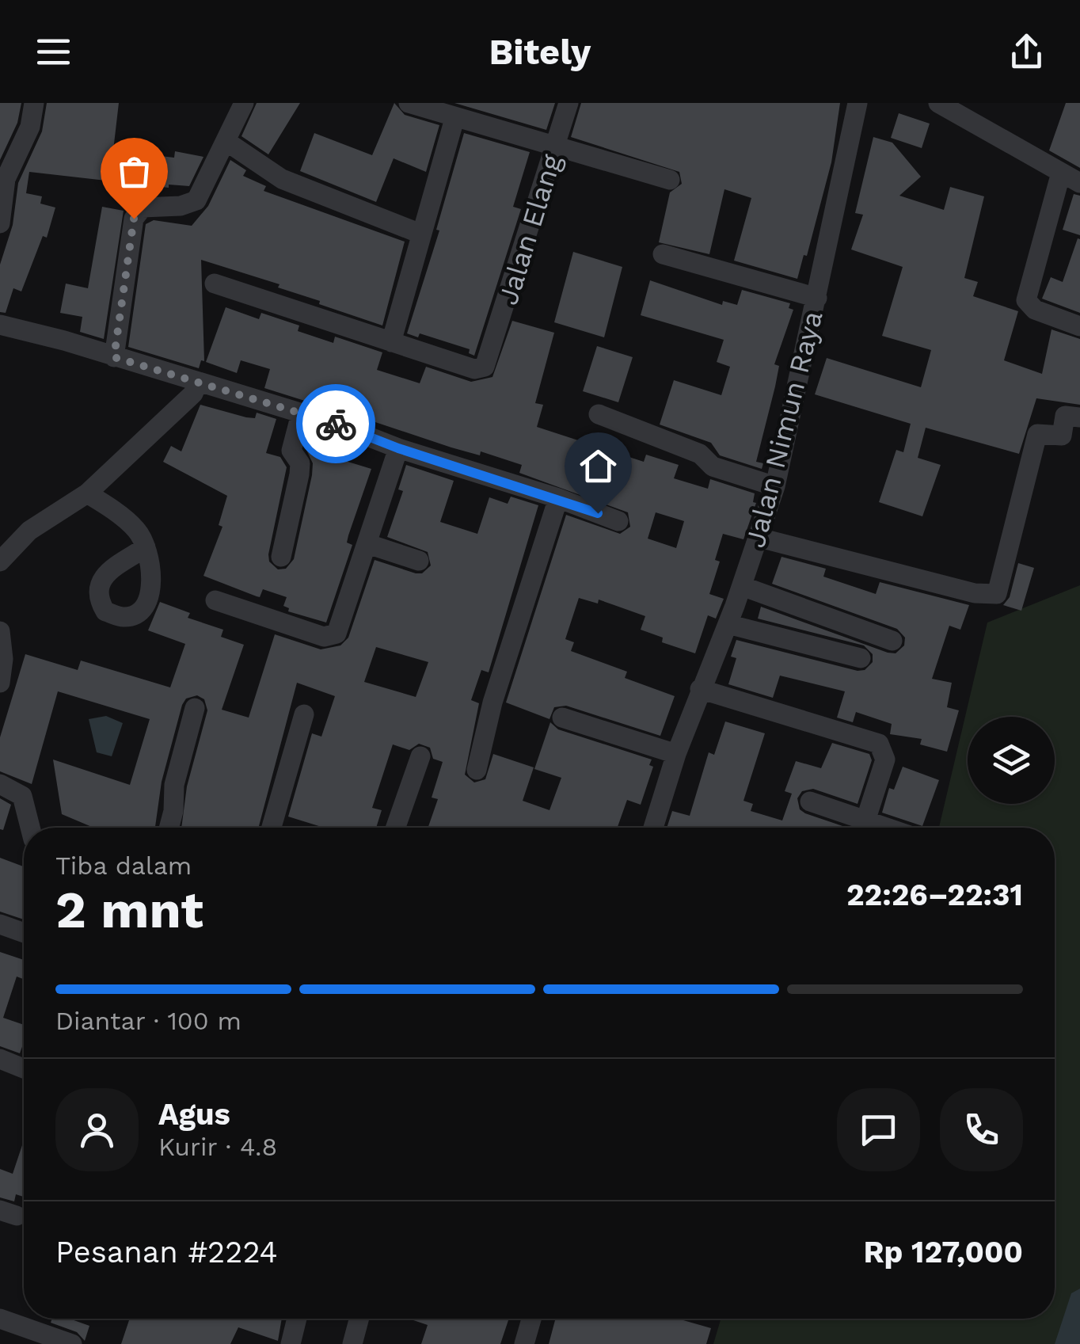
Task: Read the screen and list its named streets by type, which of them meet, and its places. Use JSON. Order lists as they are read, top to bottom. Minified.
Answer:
{"streets":{"street":["Jalan Elang","Jalan Nimun Raya"]},"page":{"header":"Bitely","heading":["2 mnt","Tiba dalam","22:26–22:31"],"panel":["Agus","Kurir · 4.8","Pesanan #2224","Rp 127,000"],"bar":"Diantar · 100 m"}}
